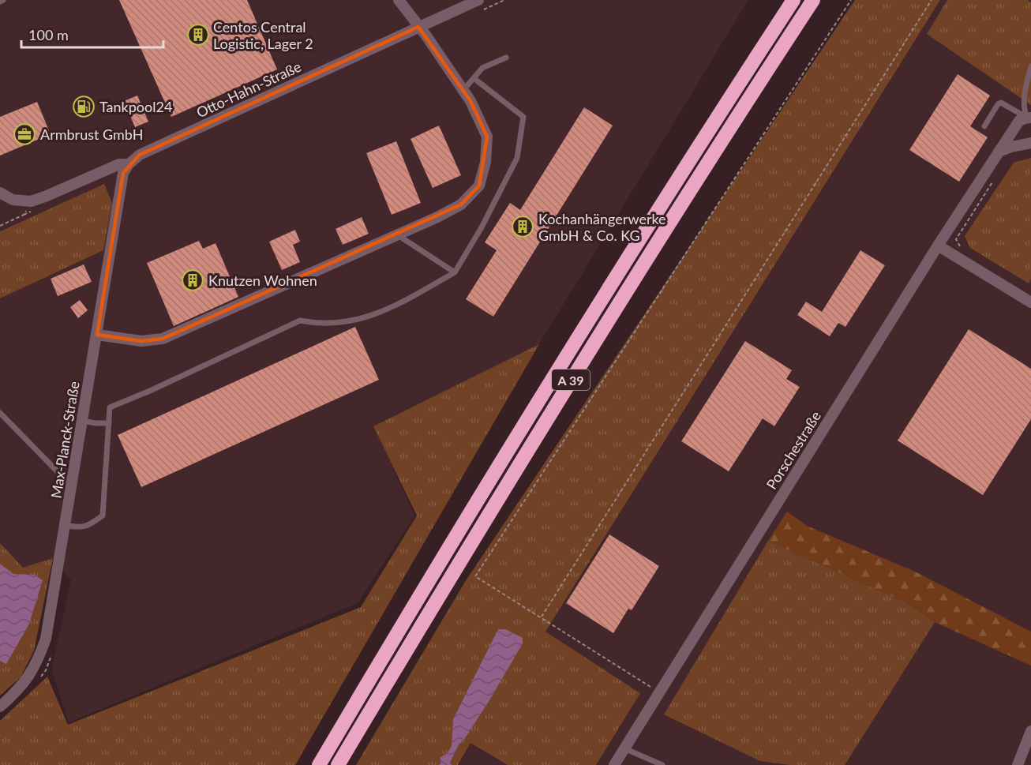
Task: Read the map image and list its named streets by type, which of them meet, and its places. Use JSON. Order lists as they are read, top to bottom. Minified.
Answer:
{"streets":{"highway":["A 39"],"street":["Otto-Hahn-Straße","Max-Planck-Straße","Porschestraße"]},"crossings":[["Otto-Hahn-Straße","Max-Planck-Straße"]],"places":{"building":["Centos Central Logistic, Lager 2","Kochanhängerwerke GmbH & Co. KG","Knutzen Wohnen"],"fuel station":["Tankpool24"],"office":["Armbrust GmbH"]},"scale_bar":"100 m"}
